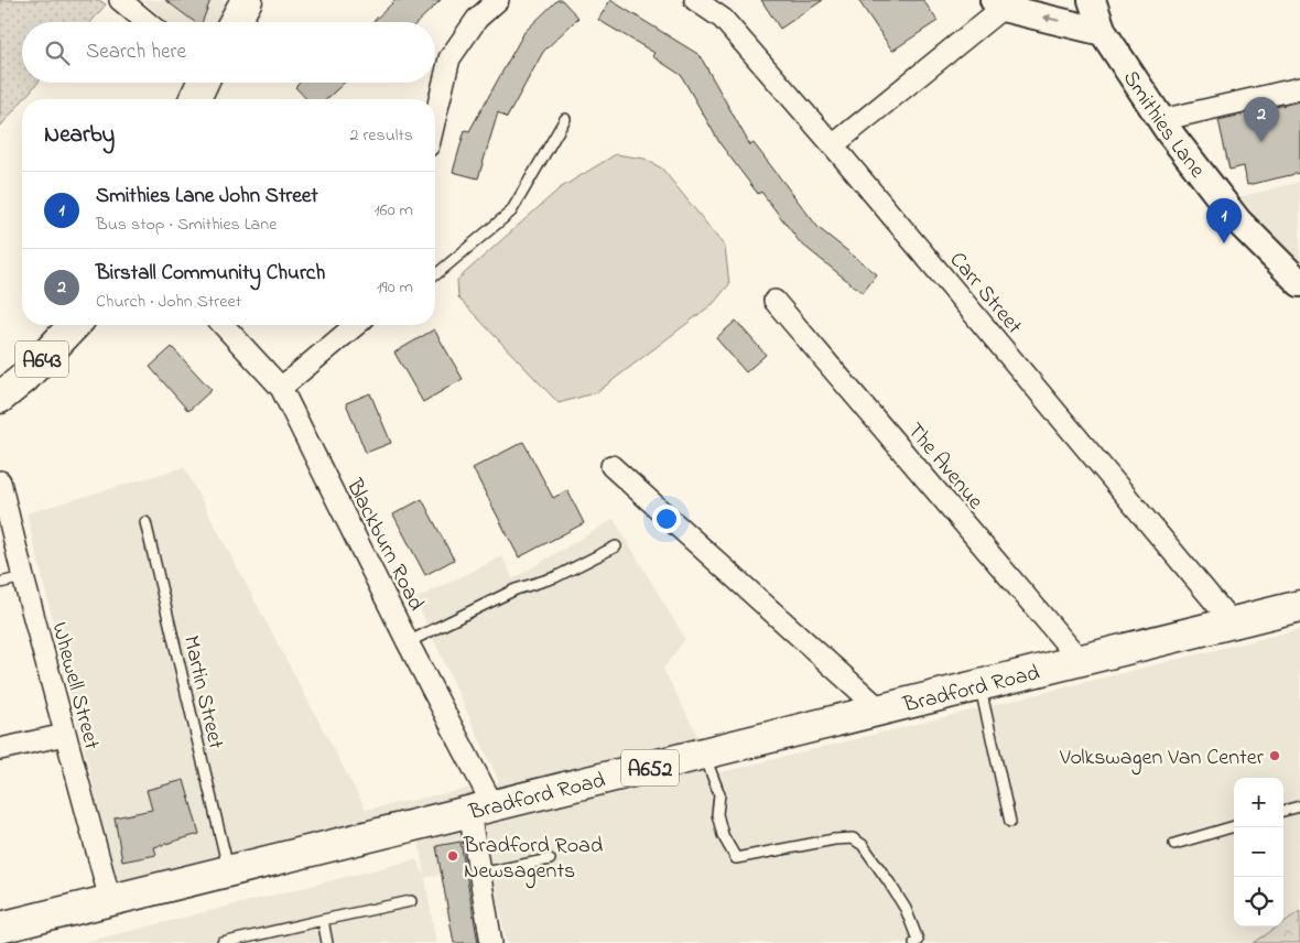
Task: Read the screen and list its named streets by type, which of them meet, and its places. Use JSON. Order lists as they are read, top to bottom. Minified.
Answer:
{"streets":{"main road":["A643","Bradford Road","A652"],"street":["Smithies Lane","Carr Street","The Avenue","Blackburn Road","Whewell Street"],"lane":["Martin Street"]},"crossings":[["Carr Street","Bradford Road"],["The Avenue","Bradford Road"],["Blackburn Road","Bradford Road"],["Whewell Street","Bradford Road"],["Bradford Road","Martin Street"]],"places":["Volkswagen Van Center","Bradford Road Newsagents"],"page":{"search":"Search here","pins":["2","1"],"heading":["Nearby","2 results"],"list":[{"mark":"1","name":"Smithies Lane John Street","note":"Bus stop · Smithies Lane","value":"160 m"},{"mark":"2","name":"Birstall Community Church","note":"Church · John Street","value":"190 m"}],"map_buttons":["+","−"]}}
